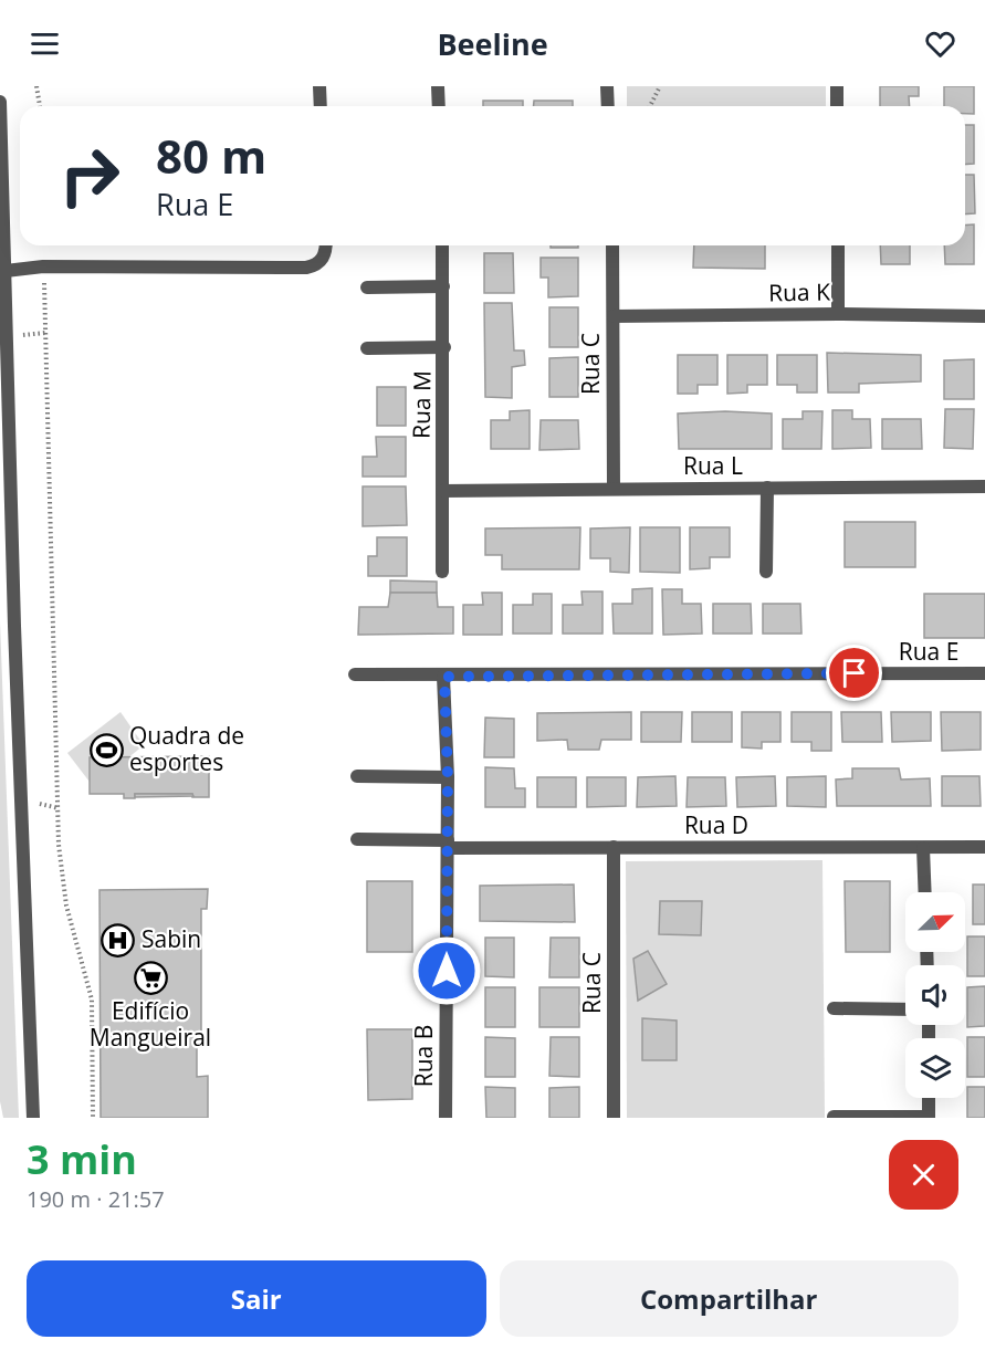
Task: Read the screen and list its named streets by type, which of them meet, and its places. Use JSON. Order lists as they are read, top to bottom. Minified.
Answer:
{"streets":{"street":["Rua K","Rua C","Rua M","Rua L","Rua E","Rua D","Rua B"]},"crossings":[["Rua K","Rua C"],["Rua C","Rua L"],["Rua C","Rua D"],["Rua M","Rua L"],["Rua E","Rua B"],["Rua D","Rua B"]],"places":{"sports":["Quadra de esportes"],"hospital":["Sabin"],"supermarket":["Edifício Mangueiral"]},"north":"top right","page":{"header":"Beeline","turn":["80 m","Rua E"],"heading":["3 min","190 m · 21:57"],"buttons":["Sair","Compartilhar"]}}
